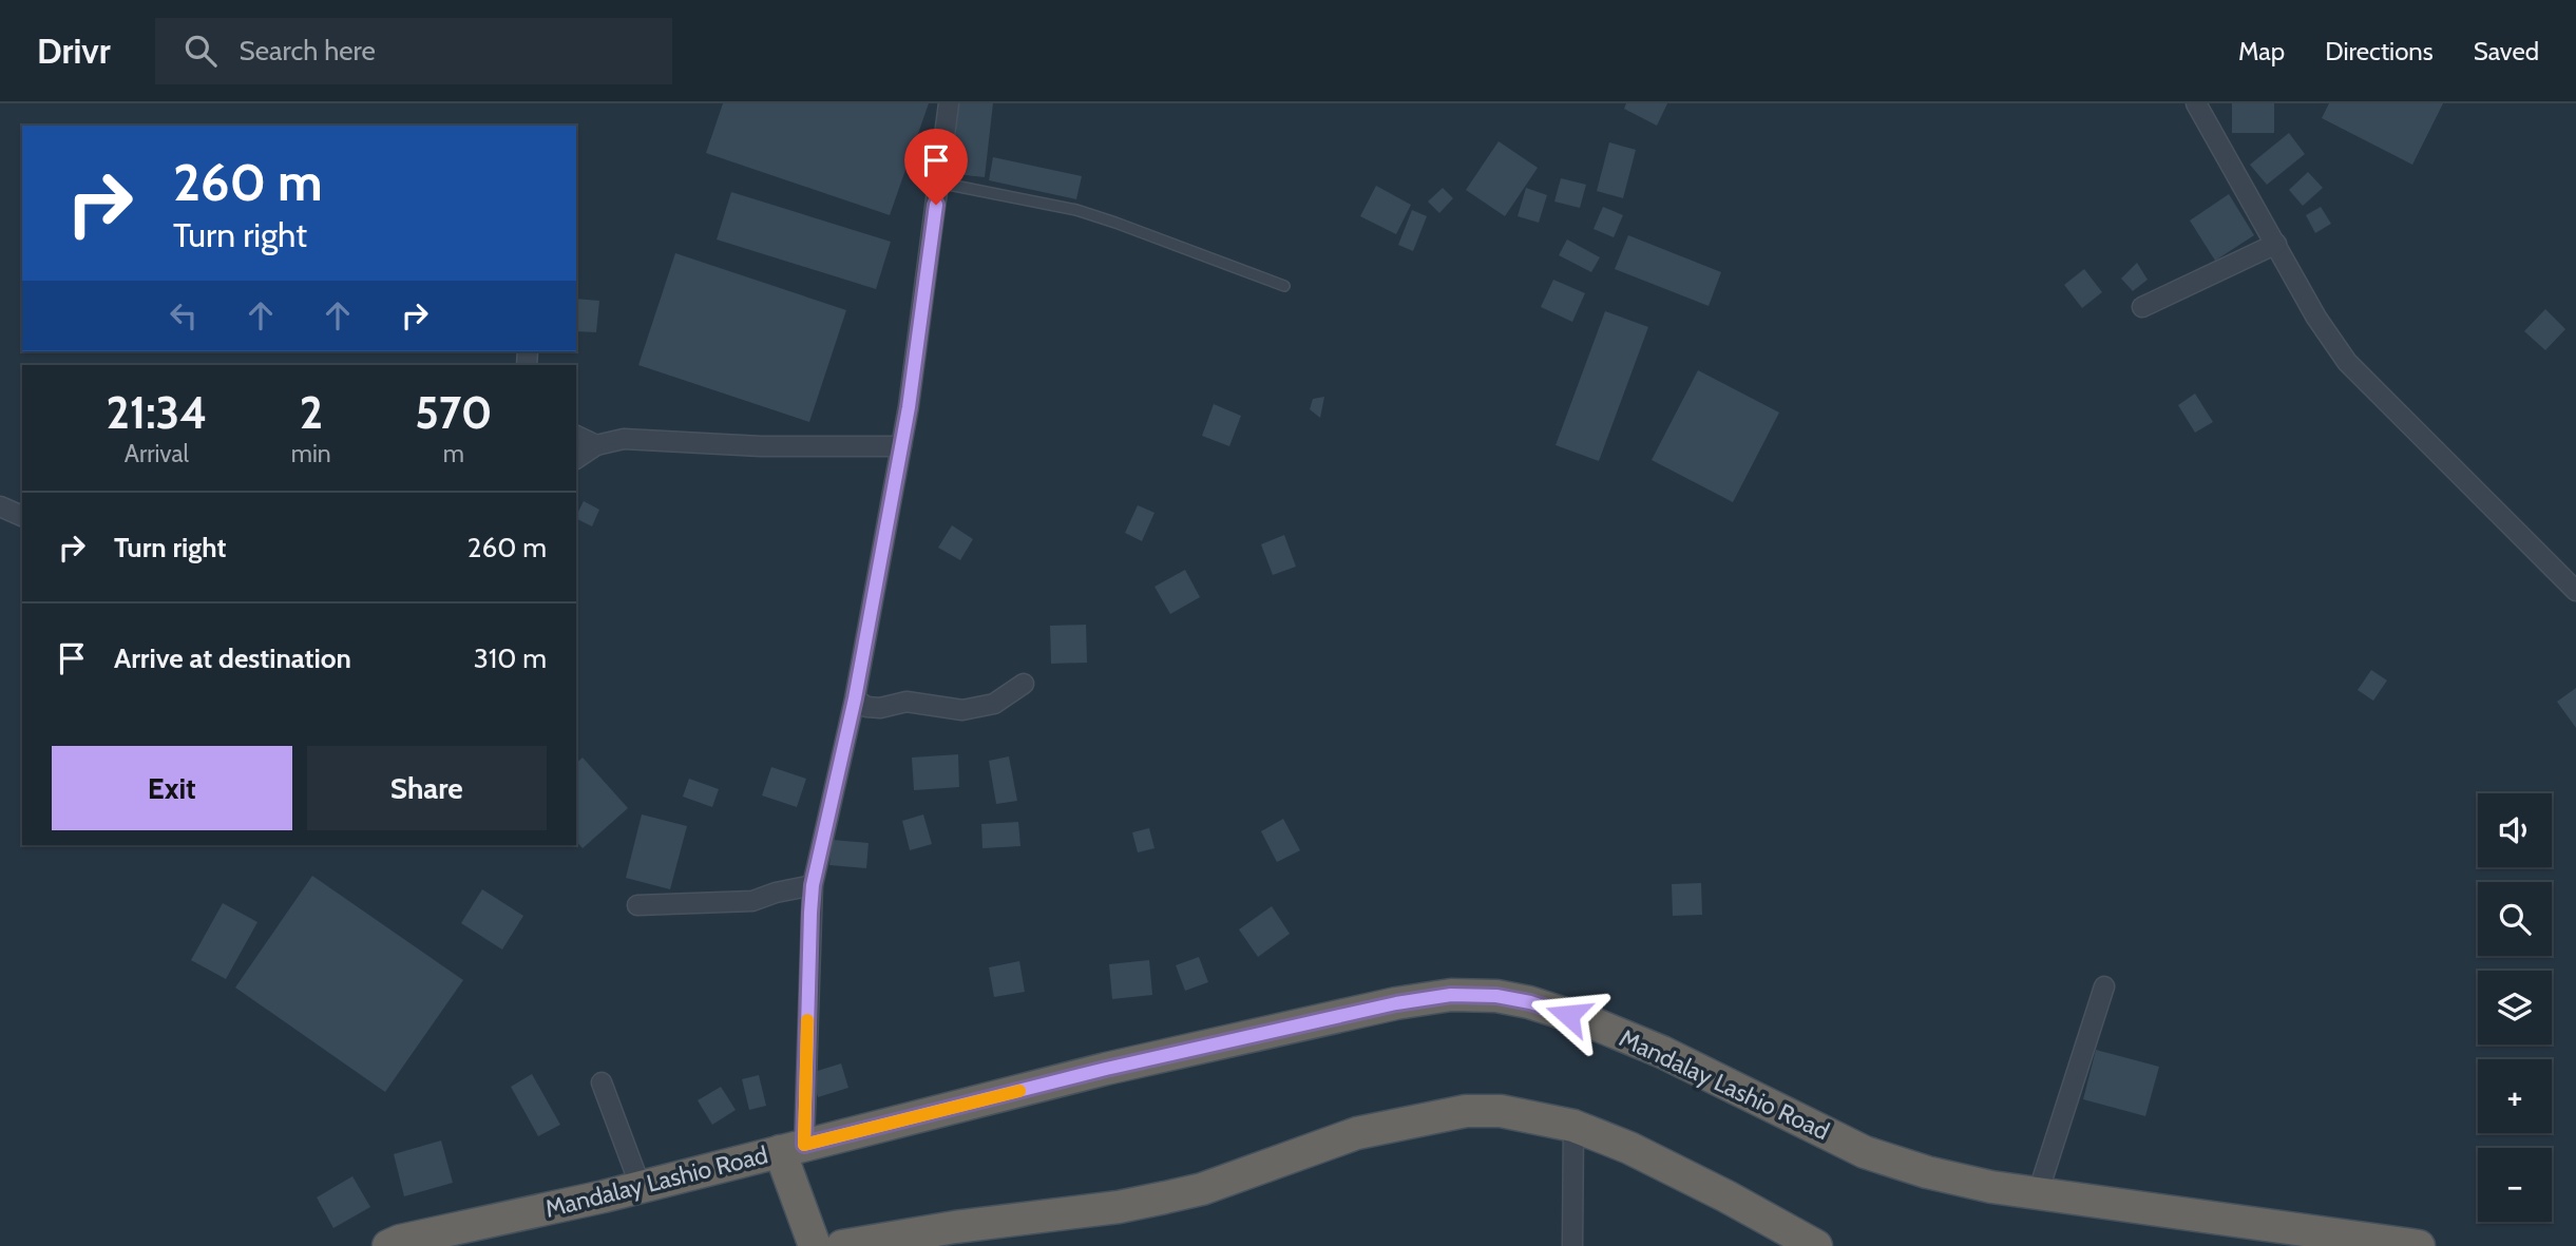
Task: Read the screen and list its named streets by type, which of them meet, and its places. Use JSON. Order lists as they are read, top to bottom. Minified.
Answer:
{"streets":{"highway":["Mandalay Lashio Road"]},"page":{"header":"Drivr","search":"Search here","nav":["Map","Directions","Saved"],"turn":["260 m","Turn right"],"eta":["21:34","Arrival","2","min","570","m"],"list":[{"name":"Turn right","value":"260 m"},{"name":"Arrive at destination","value":"310 m"}],"buttons":["Exit","Share"],"map_buttons":["+","−"]}}
